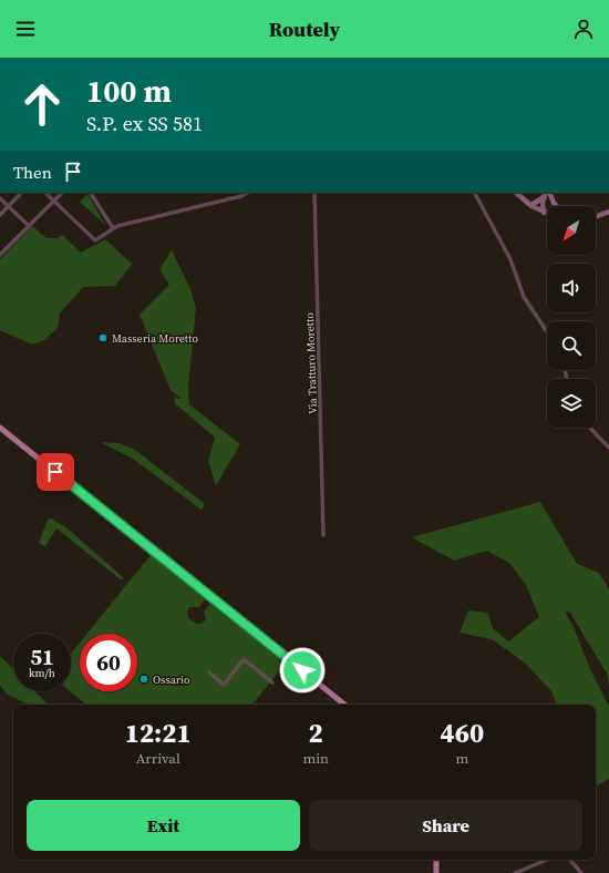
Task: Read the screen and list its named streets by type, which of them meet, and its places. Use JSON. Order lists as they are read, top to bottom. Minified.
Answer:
{"streets":{"street":["Via Tratturo Moretto"]},"places":["Masseria Moretto","Ossario"],"north":"bottom left","page":{"header":"Routely","turn":["100 m","S.P. ex SS 581"],"then":"Then","speed":"51 km/h","limit":"60","eta":["12:21","Arrival","2","min","460","m"],"buttons":["Exit","Share"]}}
